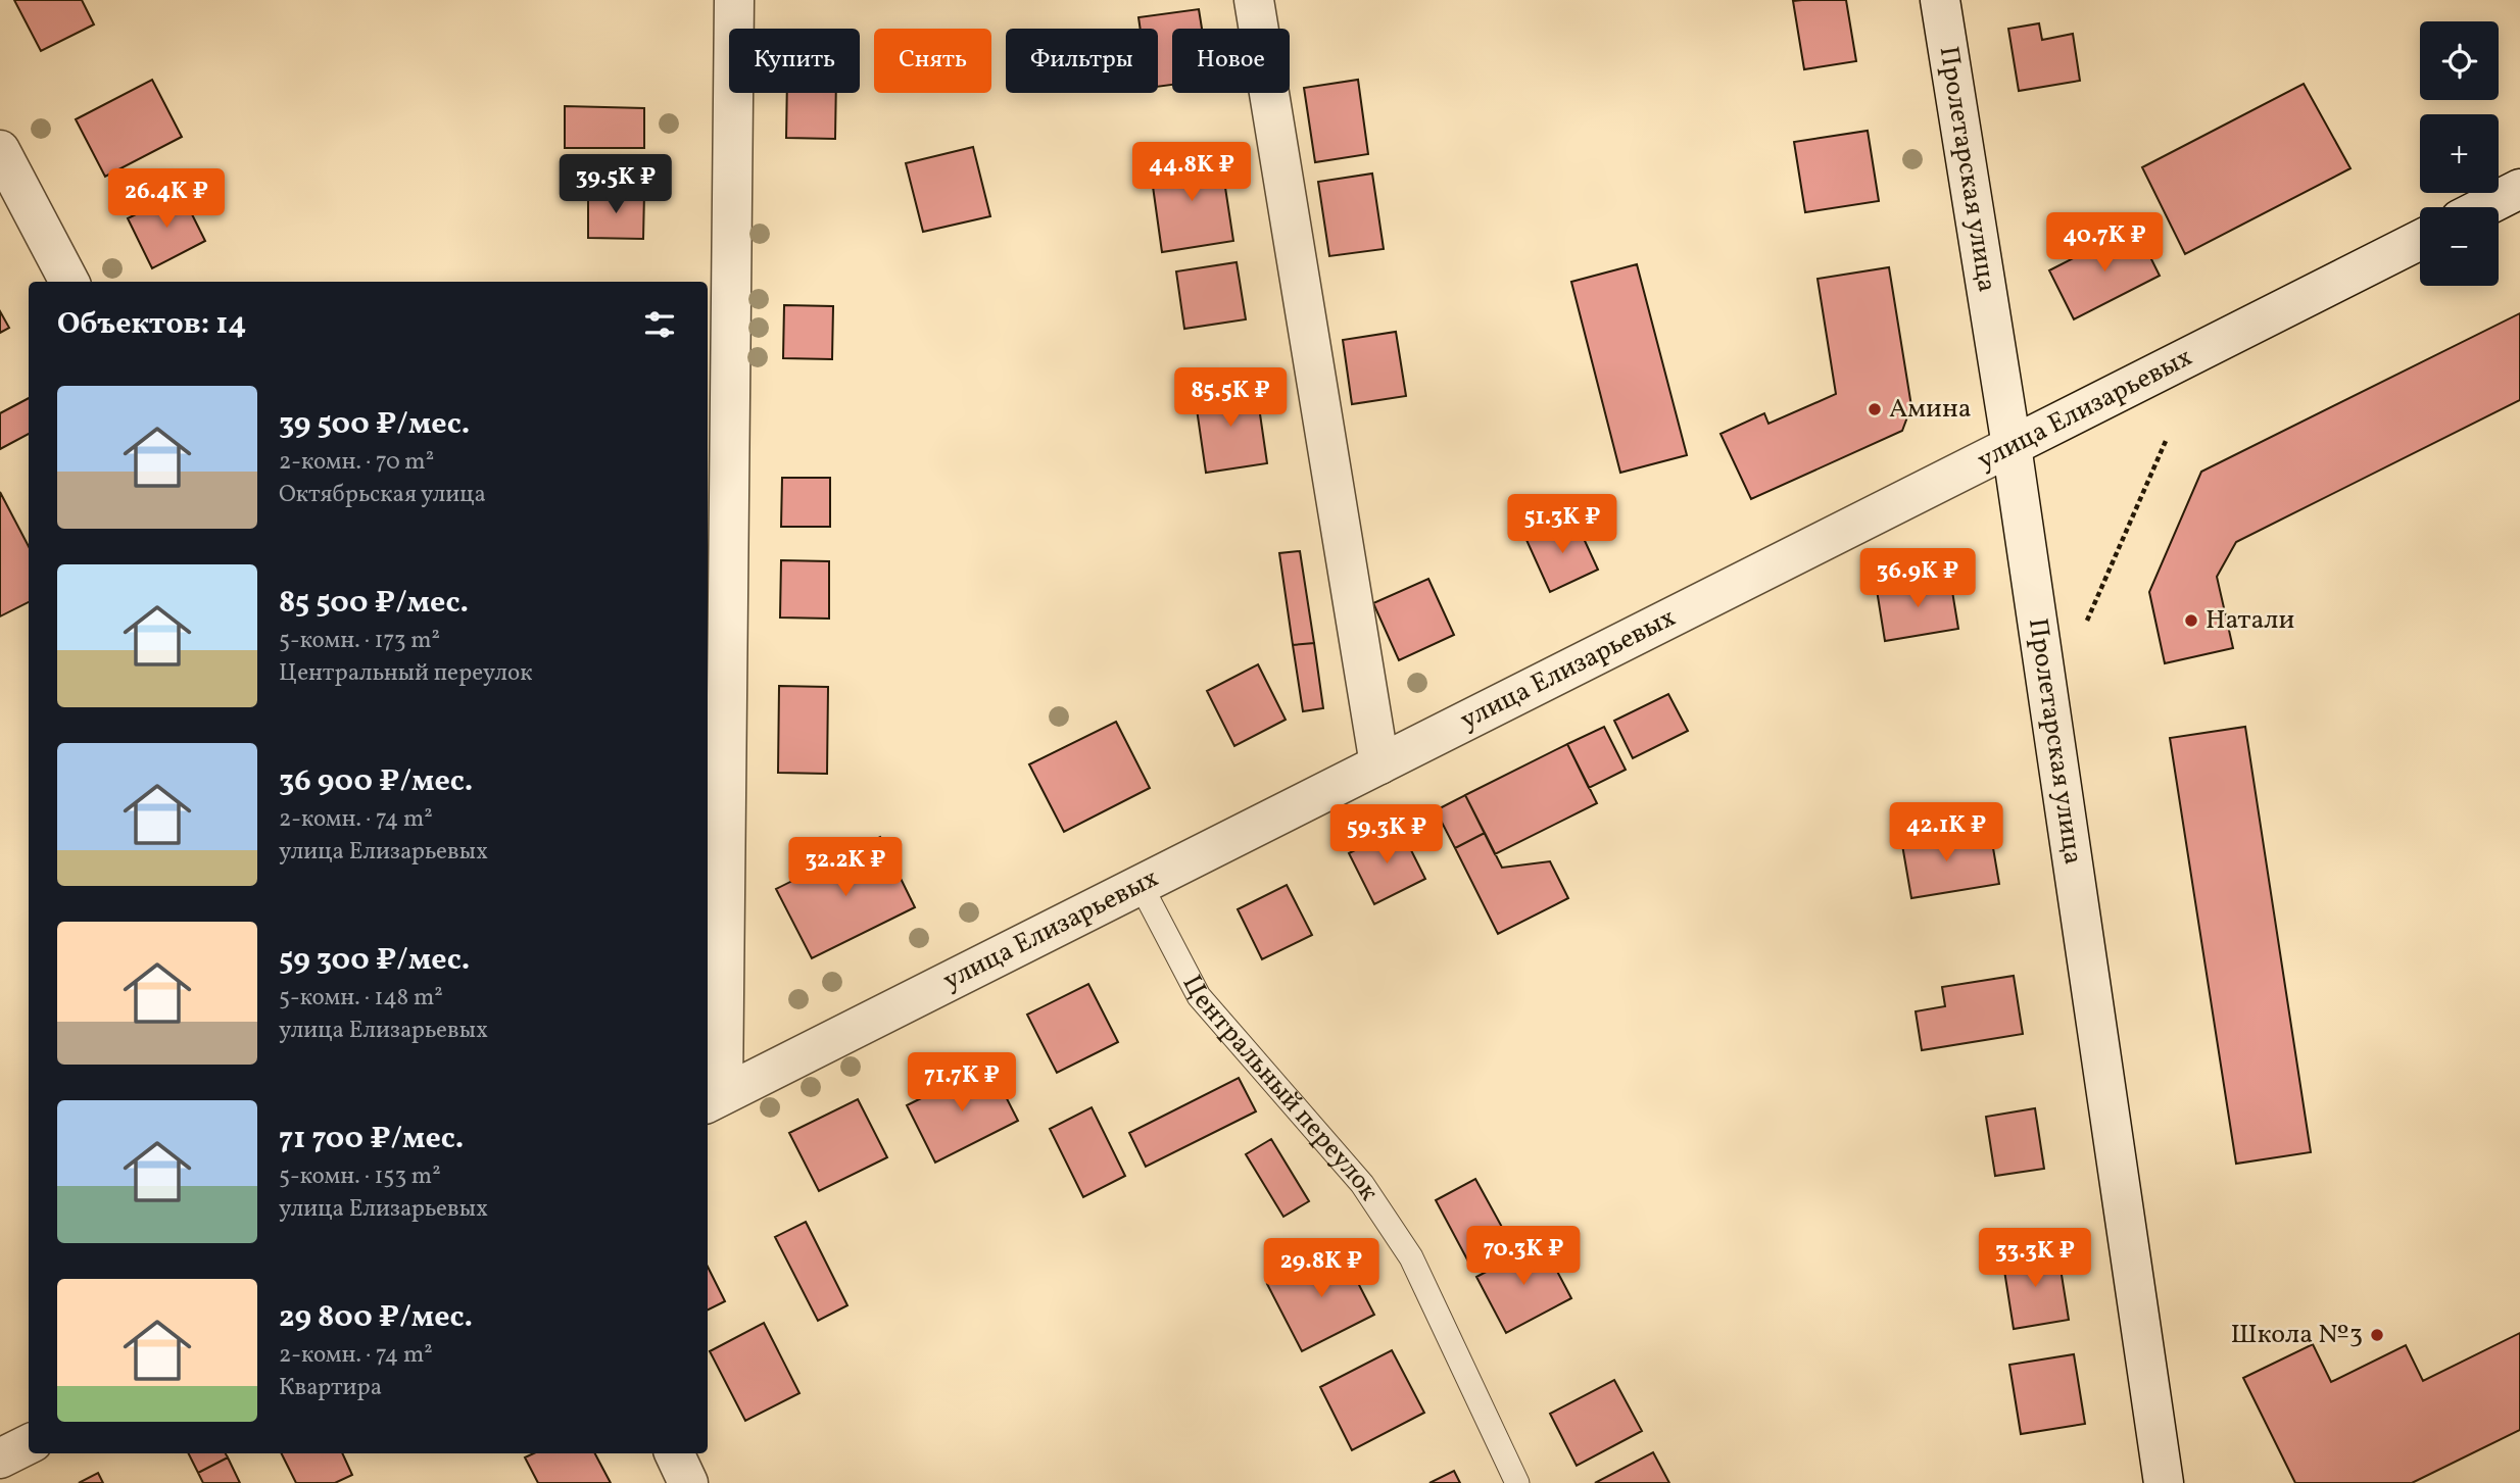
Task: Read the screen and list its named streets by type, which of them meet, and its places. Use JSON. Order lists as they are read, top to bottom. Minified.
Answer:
{"streets":{"street":["Пролетарская улица","улица Елизарьевых"],"lane":["Центральный переулок"]},"crossings":[["Пролетарская улица","улица Елизарьевых"],["улица Елизарьевых","Центральный переулок"]],"places":["Амина","Натали","Школа №3"],"page":{"map_buttons":["+","−"],"chip":["Купить","Снять","Фильтры","Новое"],"price":["44.8K ₽","39.5K ₽","26.4K ₽","40.7K ₽","85.5K ₽","51.3K ₽","36.9K ₽","42.1K ₽","59.3K ₽","32.2K ₽","71.7K ₽","70.3K ₽","33.3K ₽","29.8K ₽"],"heading":"Объектов: 14","list":[{"name":"39 500 ₽/мес.","note":"2-комн. · 70 m² · Октябрьская улица"},{"name":"85 500 ₽/мес.","note":"5-комн. · 173 m² · Центральный переулок"},{"name":"36 900 ₽/мес.","note":"2-комн. · 74 m² · улица Елизарьевых"},{"name":"59 300 ₽/мес.","note":"5-комн. · 148 m² · улица Елизарьевых"},{"name":"71 700 ₽/мес.","note":"5-комн. · 153 m² · улица Елизарьевых"},{"name":"29 800 ₽/мес.","note":"2-комн. · 74 m² · Квартира"}]}}
